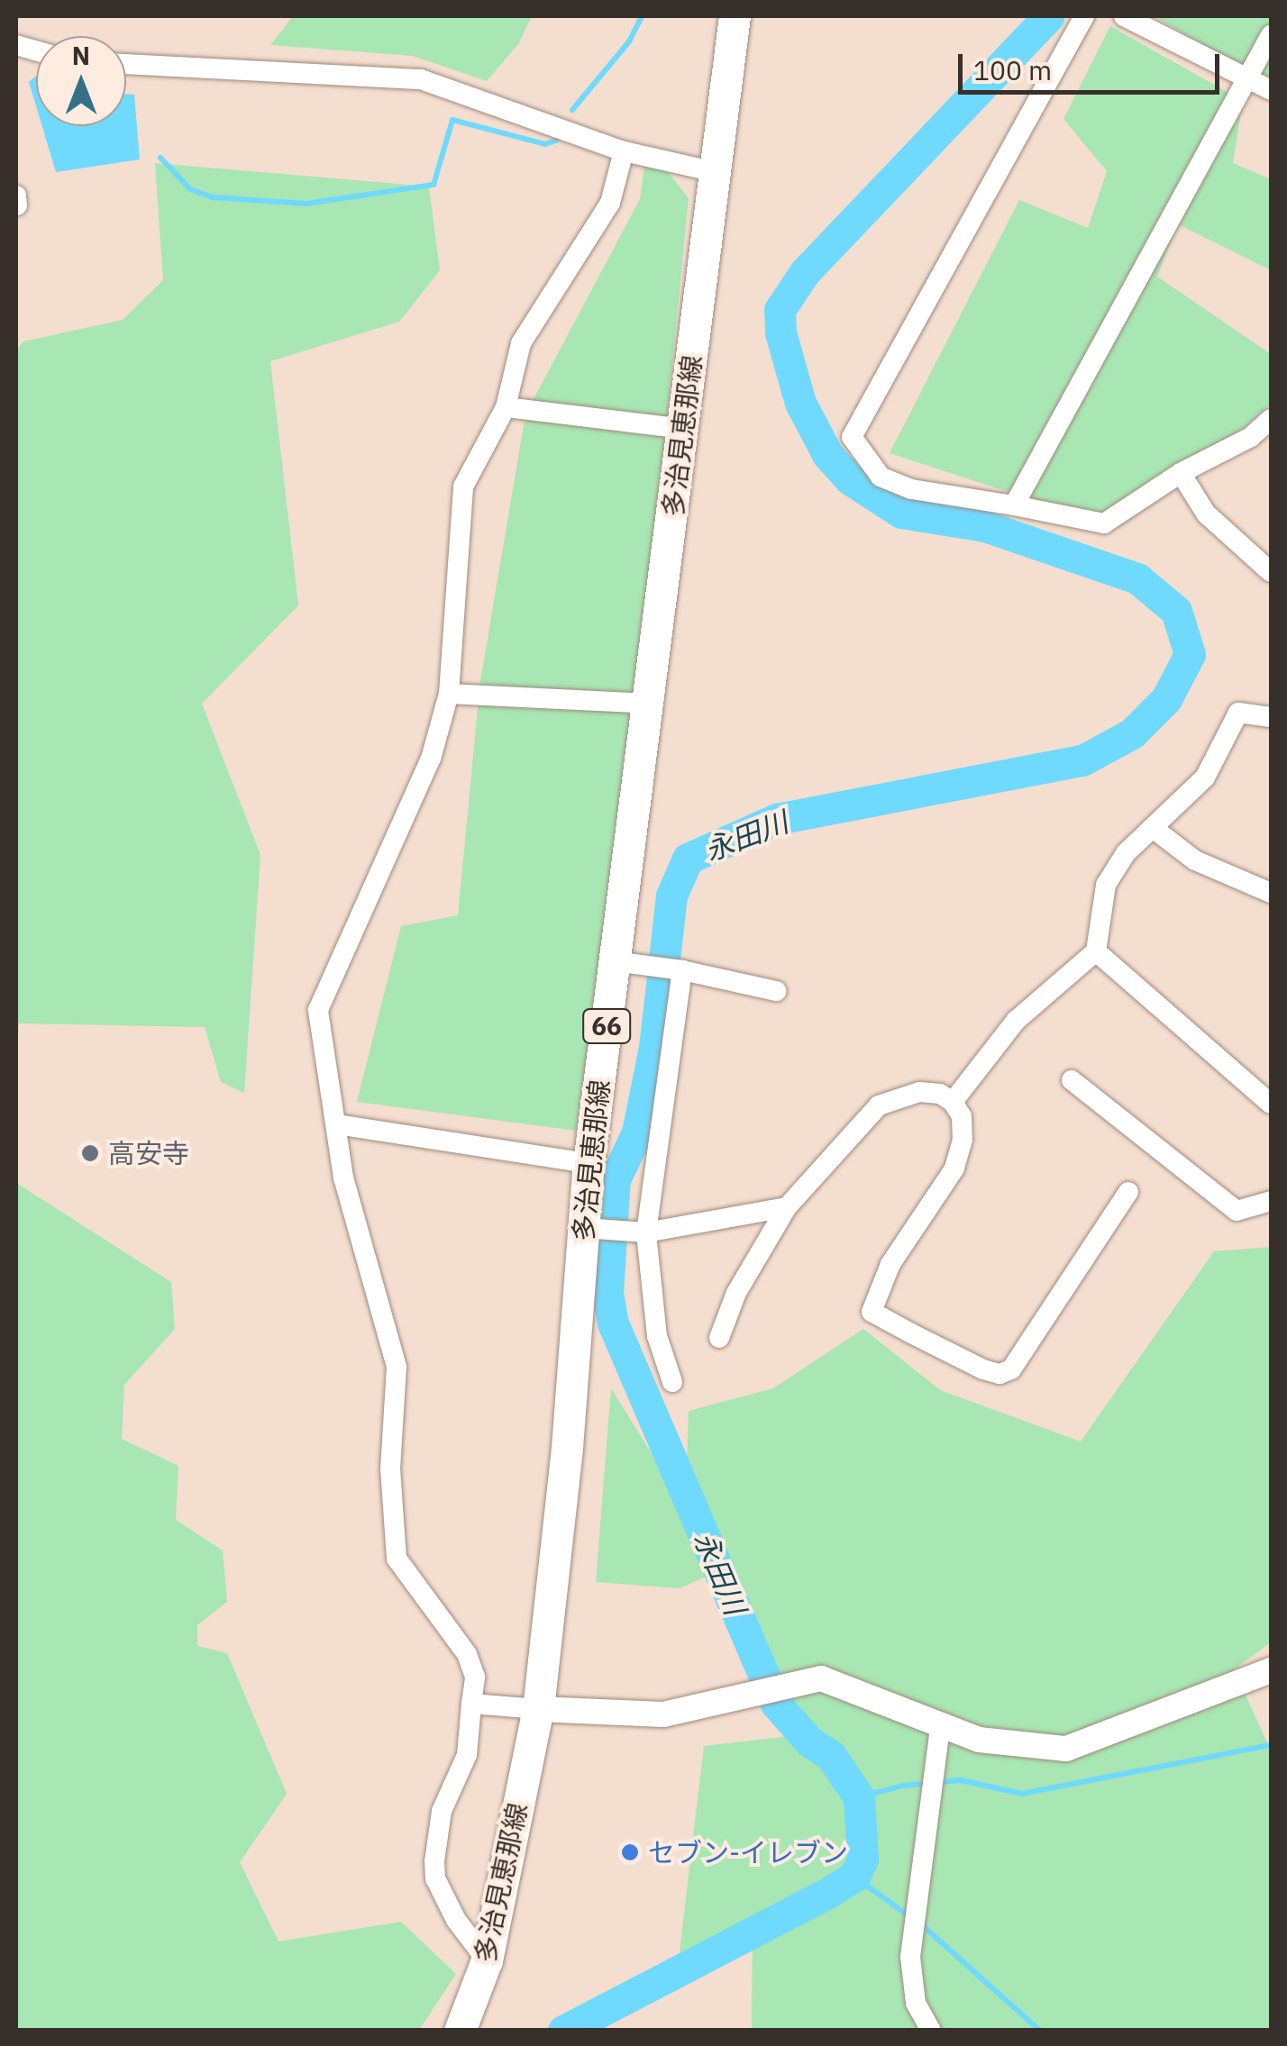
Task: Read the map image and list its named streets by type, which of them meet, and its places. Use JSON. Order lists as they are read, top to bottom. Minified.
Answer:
{"streets":{"main road":["多治見恵那線","66"]},"water":["永田川"],"places":["高安寺","セブン-イレブン"],"scale_bar":"100 m","north":"top"}
